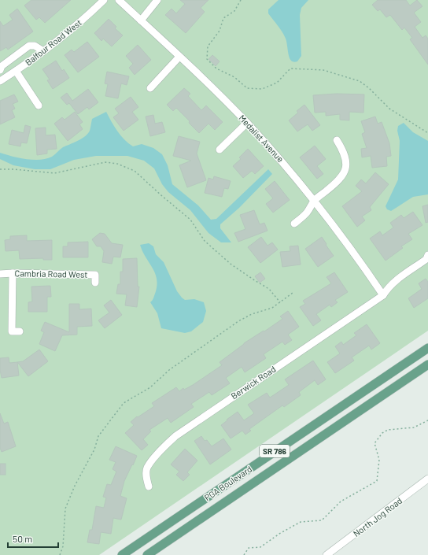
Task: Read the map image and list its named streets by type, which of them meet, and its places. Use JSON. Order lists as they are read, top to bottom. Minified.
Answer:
{"streets":{"main road":["SR 786","PGA Boulevard"],"street":["Balfour Road West","Medalist Avenue","Cambria Road West","Berwick Road","North Jog Road"]},"crossings":[["Medalist Avenue","Berwick Road"]],"scale_bar":"50 m"}
